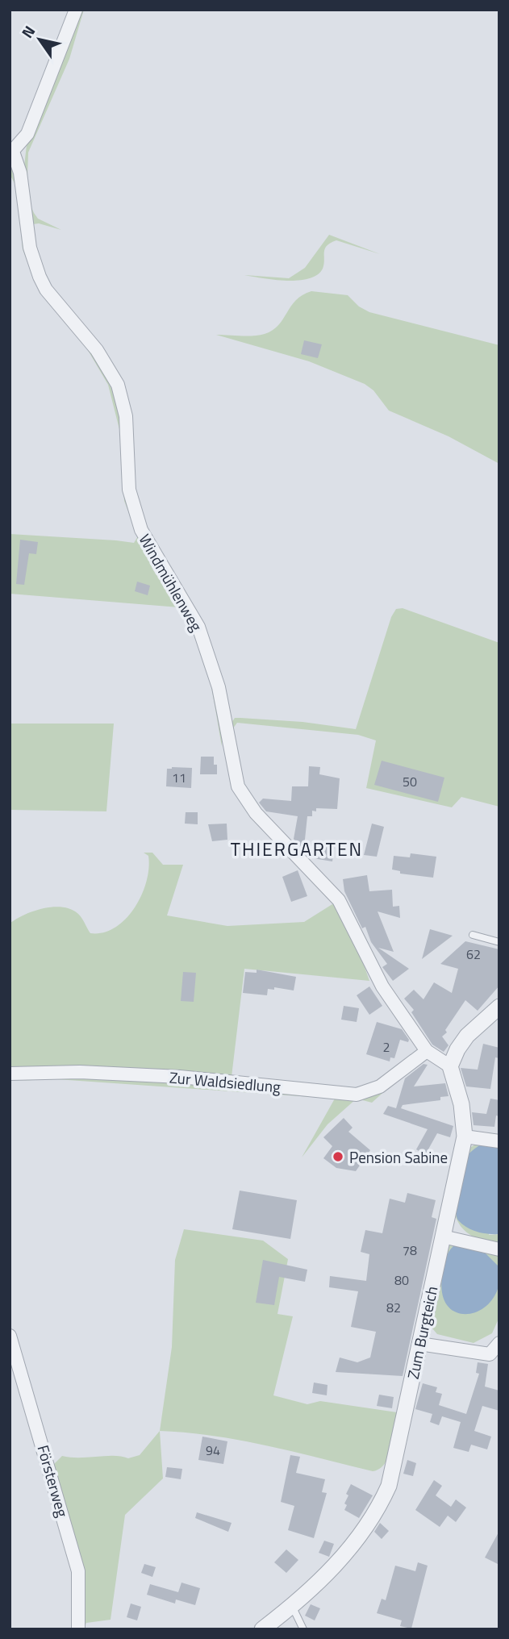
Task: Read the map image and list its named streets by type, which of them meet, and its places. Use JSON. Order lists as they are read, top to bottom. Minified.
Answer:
{"streets":{"street":["Windmühlenweg","Zur Waldsiedlung","Zum Burgteich","Försterweg"]},"crossings":[["Windmühlenweg","Zur Waldsiedlung"],["Windmühlenweg","Zum Burgteich"]],"districts":["THIERGARTEN"],"places":["Pension Sabine"],"house_numbers":["11","50","62","2","78","80","82","94"],"north":"top left"}
